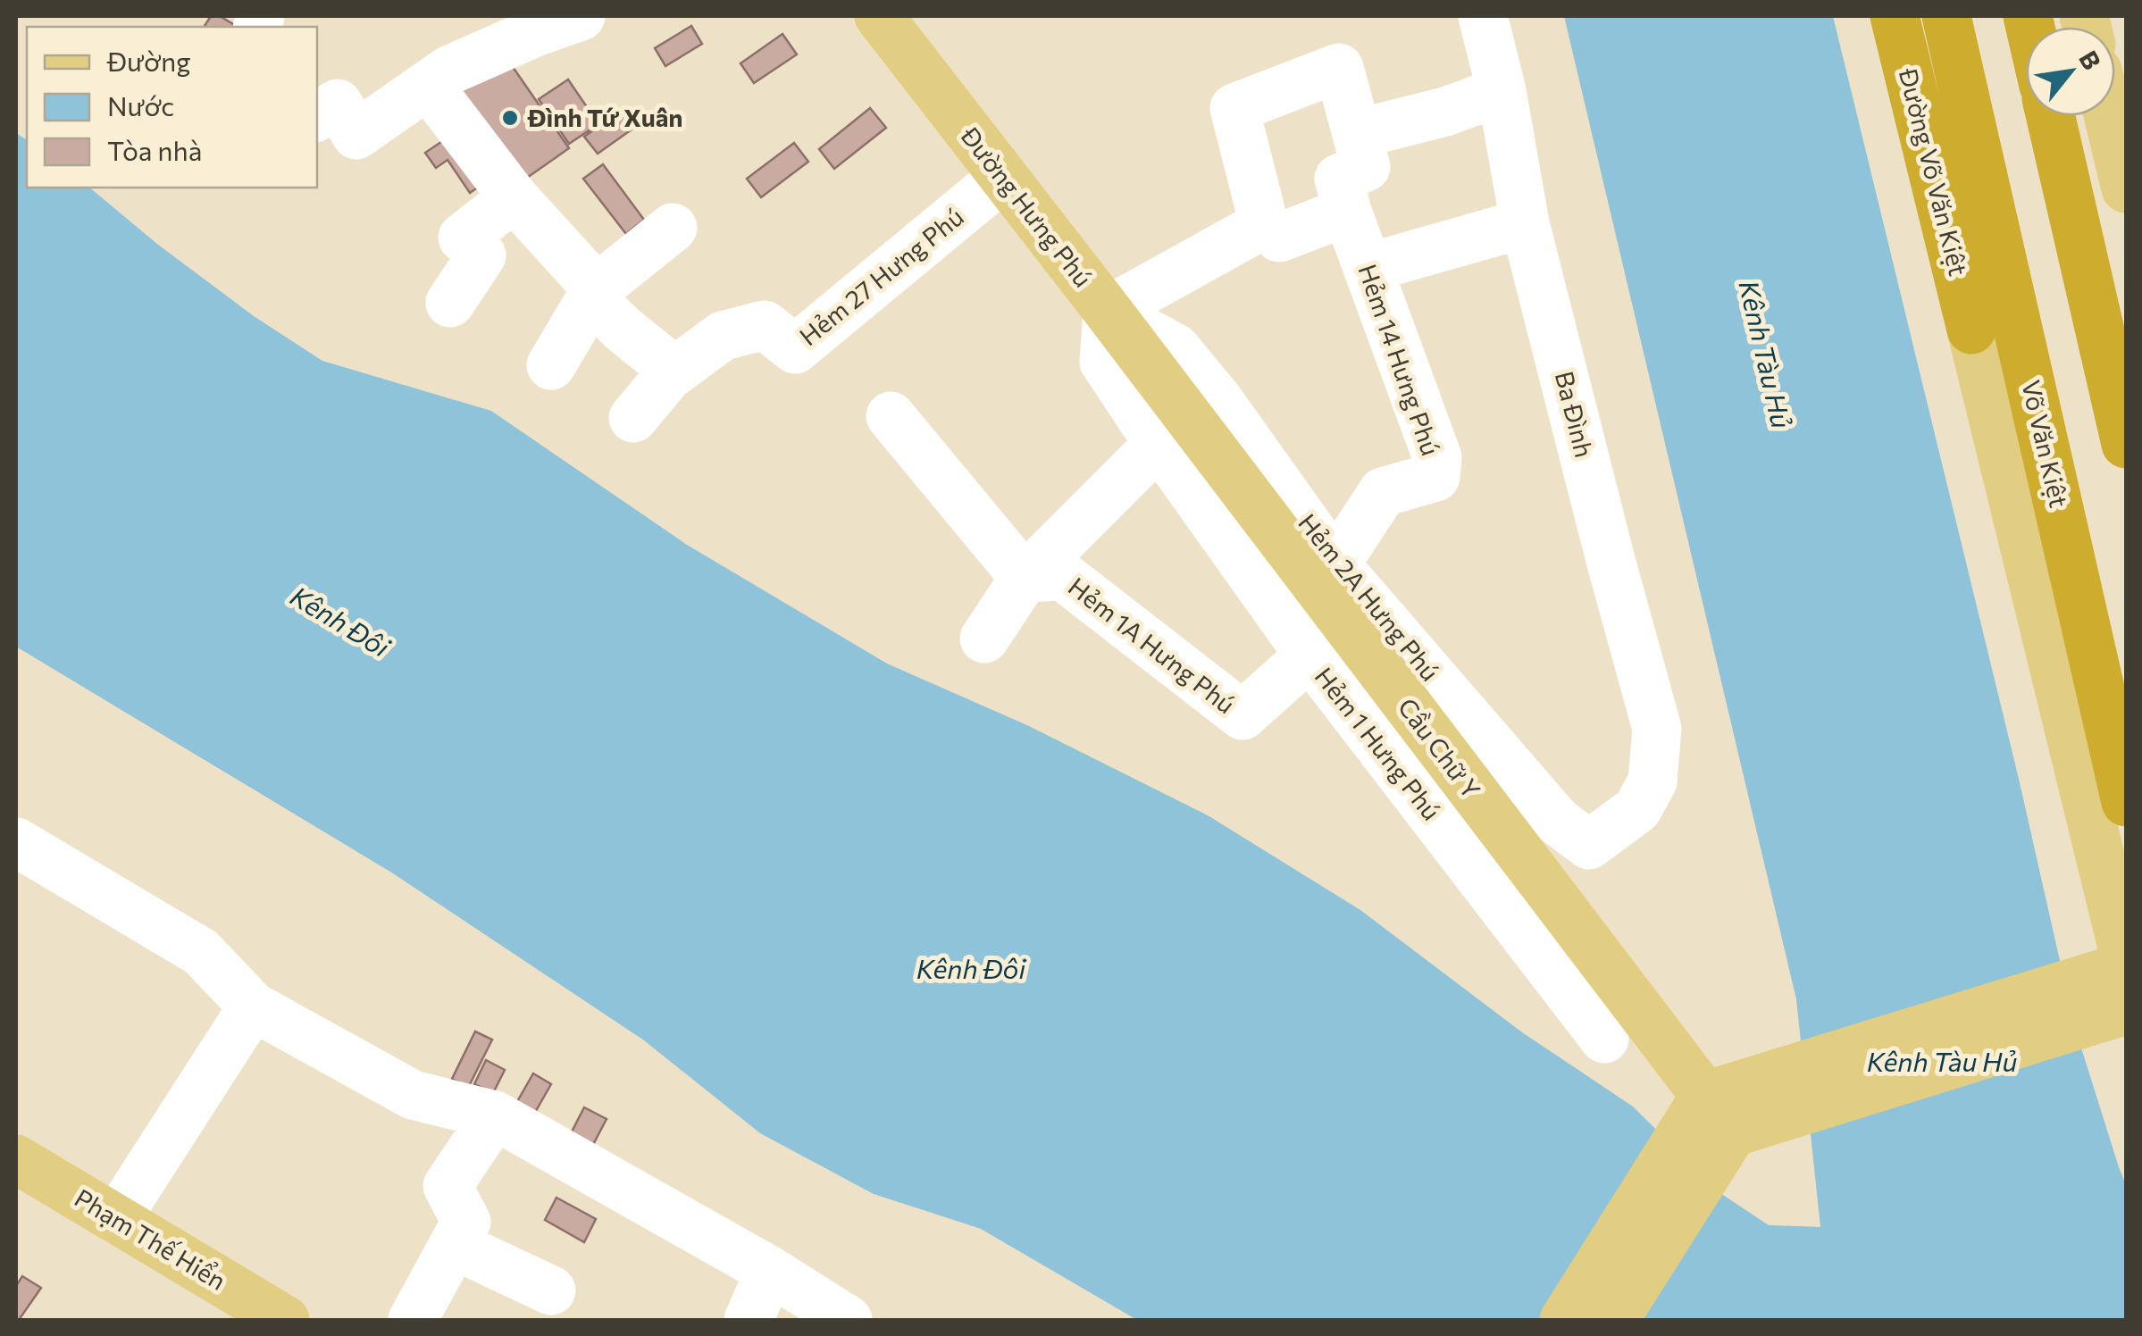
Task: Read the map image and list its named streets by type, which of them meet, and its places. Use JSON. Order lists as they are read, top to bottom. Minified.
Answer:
{"streets":{"highway":["Đường Võ Văn Kiệt","Võ Văn Kiệt"],"main road":["Đường Hưng Phú","Cầu Chữ Y","Phạm Thế Hiển"],"street":["Hẻm 27 Hưng Phú","Hẻm 14 Hưng Phú","Ba Đình","Hẻm 2A Hưng Phú","Hẻm 1A Hưng Phú","Hẻm 1 Hưng Phú"]},"crossings":[["Đường Võ Văn Kiệt","Võ Văn Kiệt"],["Đường Hưng Phú","Hẻm 27 Hưng Phú"],["Đường Hưng Phú","Hẻm 2A Hưng Phú"],["Đường Hưng Phú","Hẻm 1 Hưng Phú"],["Đường Hưng Phú","Cầu Chữ Y"],["Hẻm 14 Hưng Phú","Hẻm 2A Hưng Phú"],["Ba Đình","Hẻm 2A Hưng Phú"],["Hẻm 1A Hưng Phú","Hẻm 1 Hưng Phú"],["Hẻm 1 Hưng Phú","Cầu Chữ Y"]],"water":["Kênh Tàu Hủ","Kênh Đôi"],"places":["Đình Tứ Xuân"],"legend":["Đường","Nước","Tòa nhà"],"north":"top right"}
